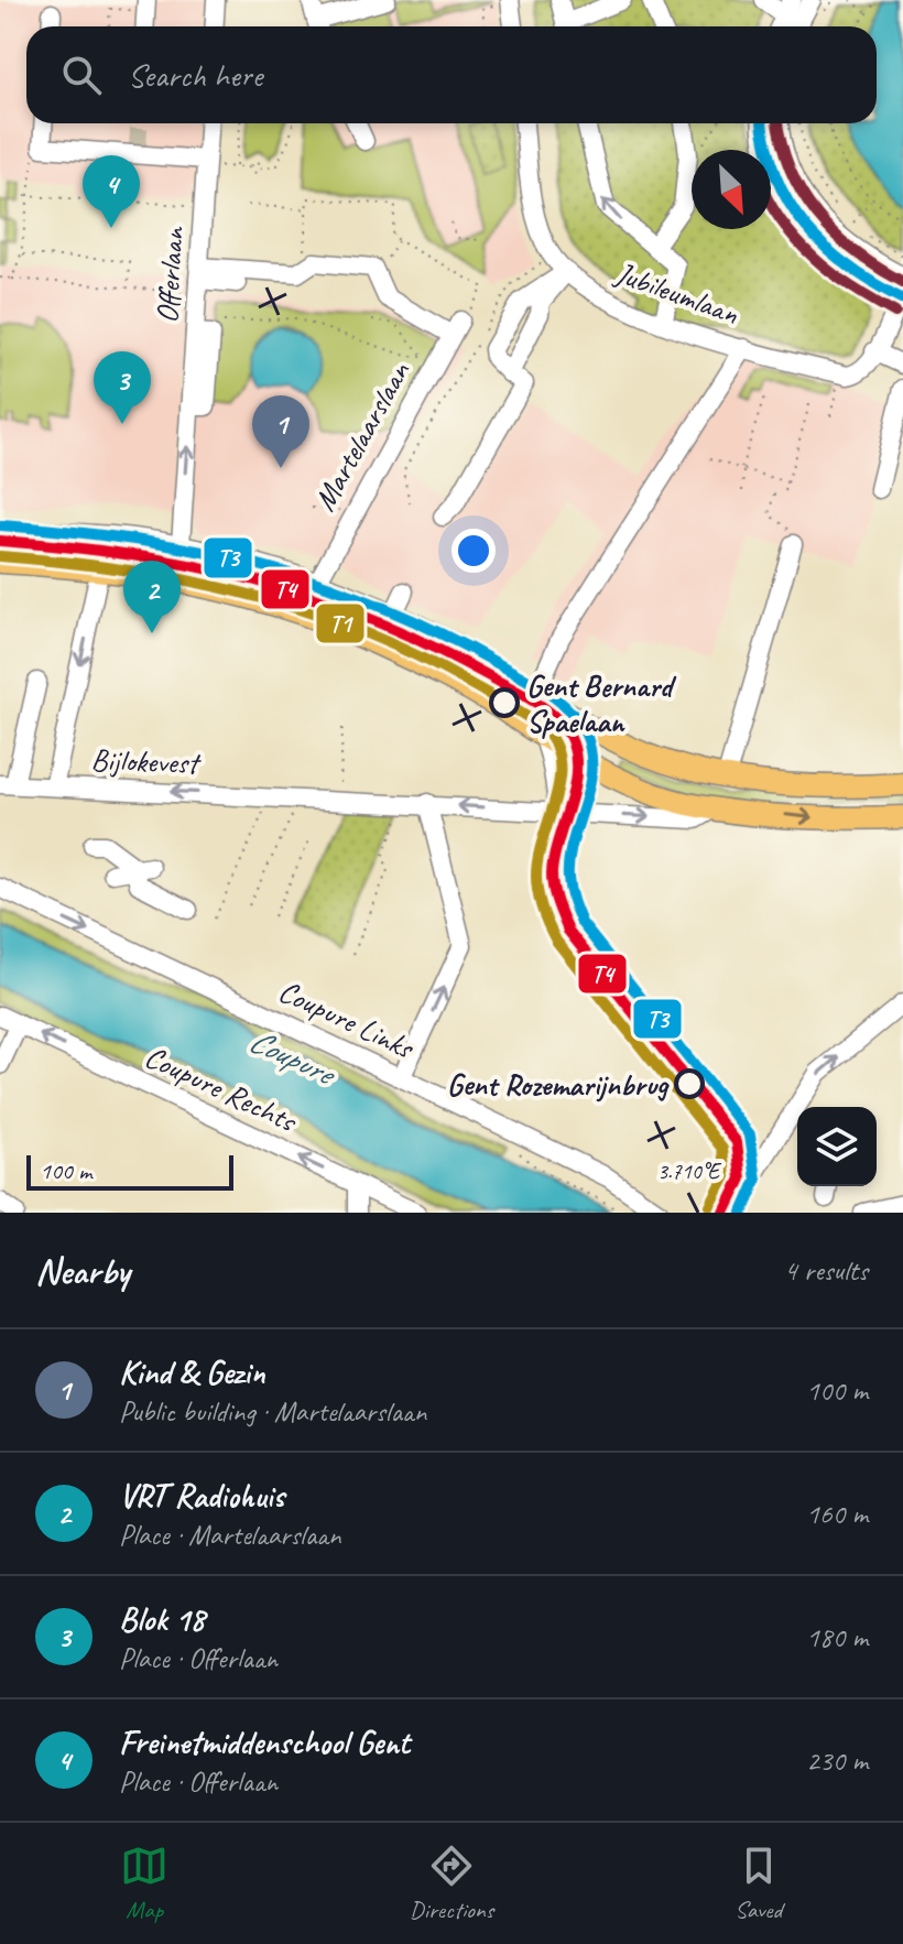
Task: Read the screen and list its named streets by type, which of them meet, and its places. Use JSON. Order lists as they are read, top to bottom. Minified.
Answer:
{"streets":{"street":["Offerlaan","Jubileumlaan","Martelaarslaan","Bijlokevest","Coupure Links","Coupure Rechts"]},"one_way":["Coupure Links","Coupure Rechts"],"water":["Coupure"],"places":["Gent Bernard Spaelaan","Gent Rozemarijnbrug"],"lines":["transit line T3","transit line T4","transit line T1"],"scale_bar":"100 m","north":"bottom right","page":{"search":"Search here","pins":["4","3","1","2"],"scale":"100 m","heading":["Nearby","4 results"],"list":[{"mark":"1","name":"Kind & Gezin","note":"Public building · Martelaarslaan","value":"100 m"},{"mark":"2","name":"VRT Radiohuis","note":"Place · Martelaarslaan","value":"160 m"},{"mark":"3","name":"Blok 18","note":"Place · Offerlaan","value":"180 m"},{"mark":"4","name":"Freinetmiddenschool Gent","note":"Place · Offerlaan","value":"230 m"}],"nav":["Map","Directions","Saved"]},"coordinates":["3.710°E"]}
